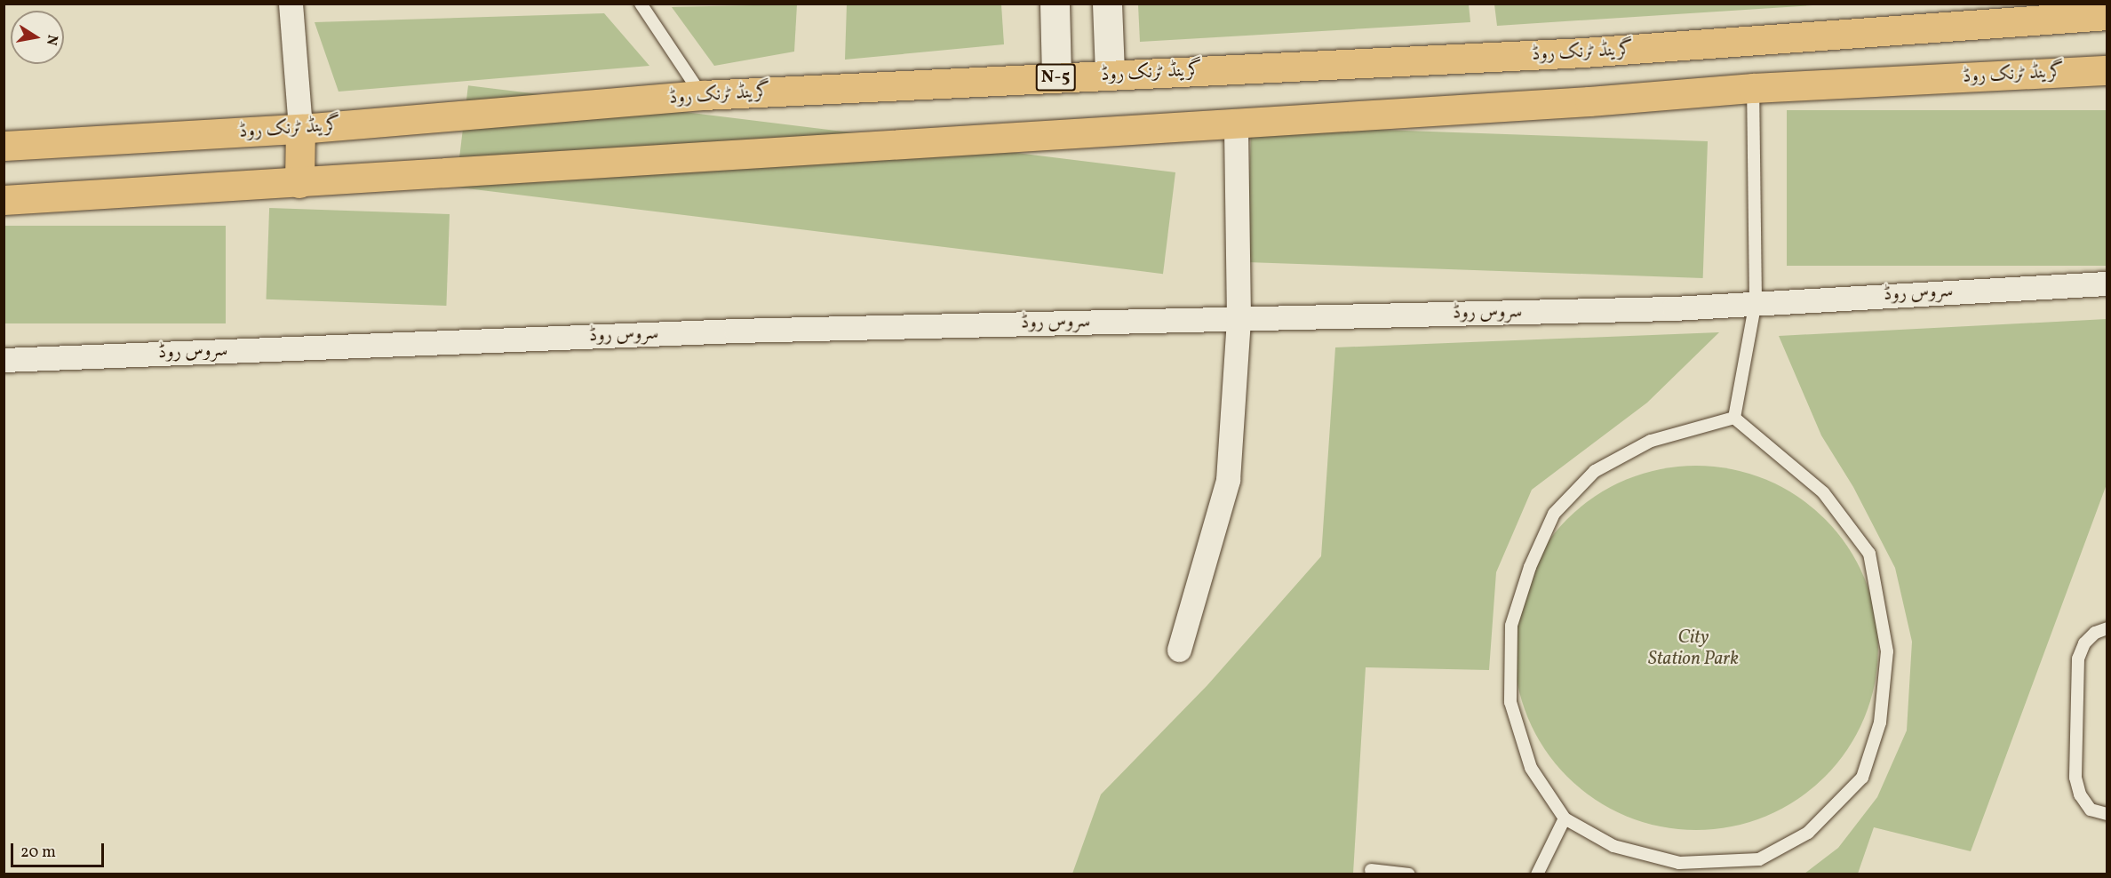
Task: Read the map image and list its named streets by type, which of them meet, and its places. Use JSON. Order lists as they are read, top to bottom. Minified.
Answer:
{"streets":{"highway":["گرینڈ ٹرنک روڈ","N-5"],"street":["سروس روڈ"]},"parks":["City Station Park"],"scale_bar":"20 m","north":"right"}
